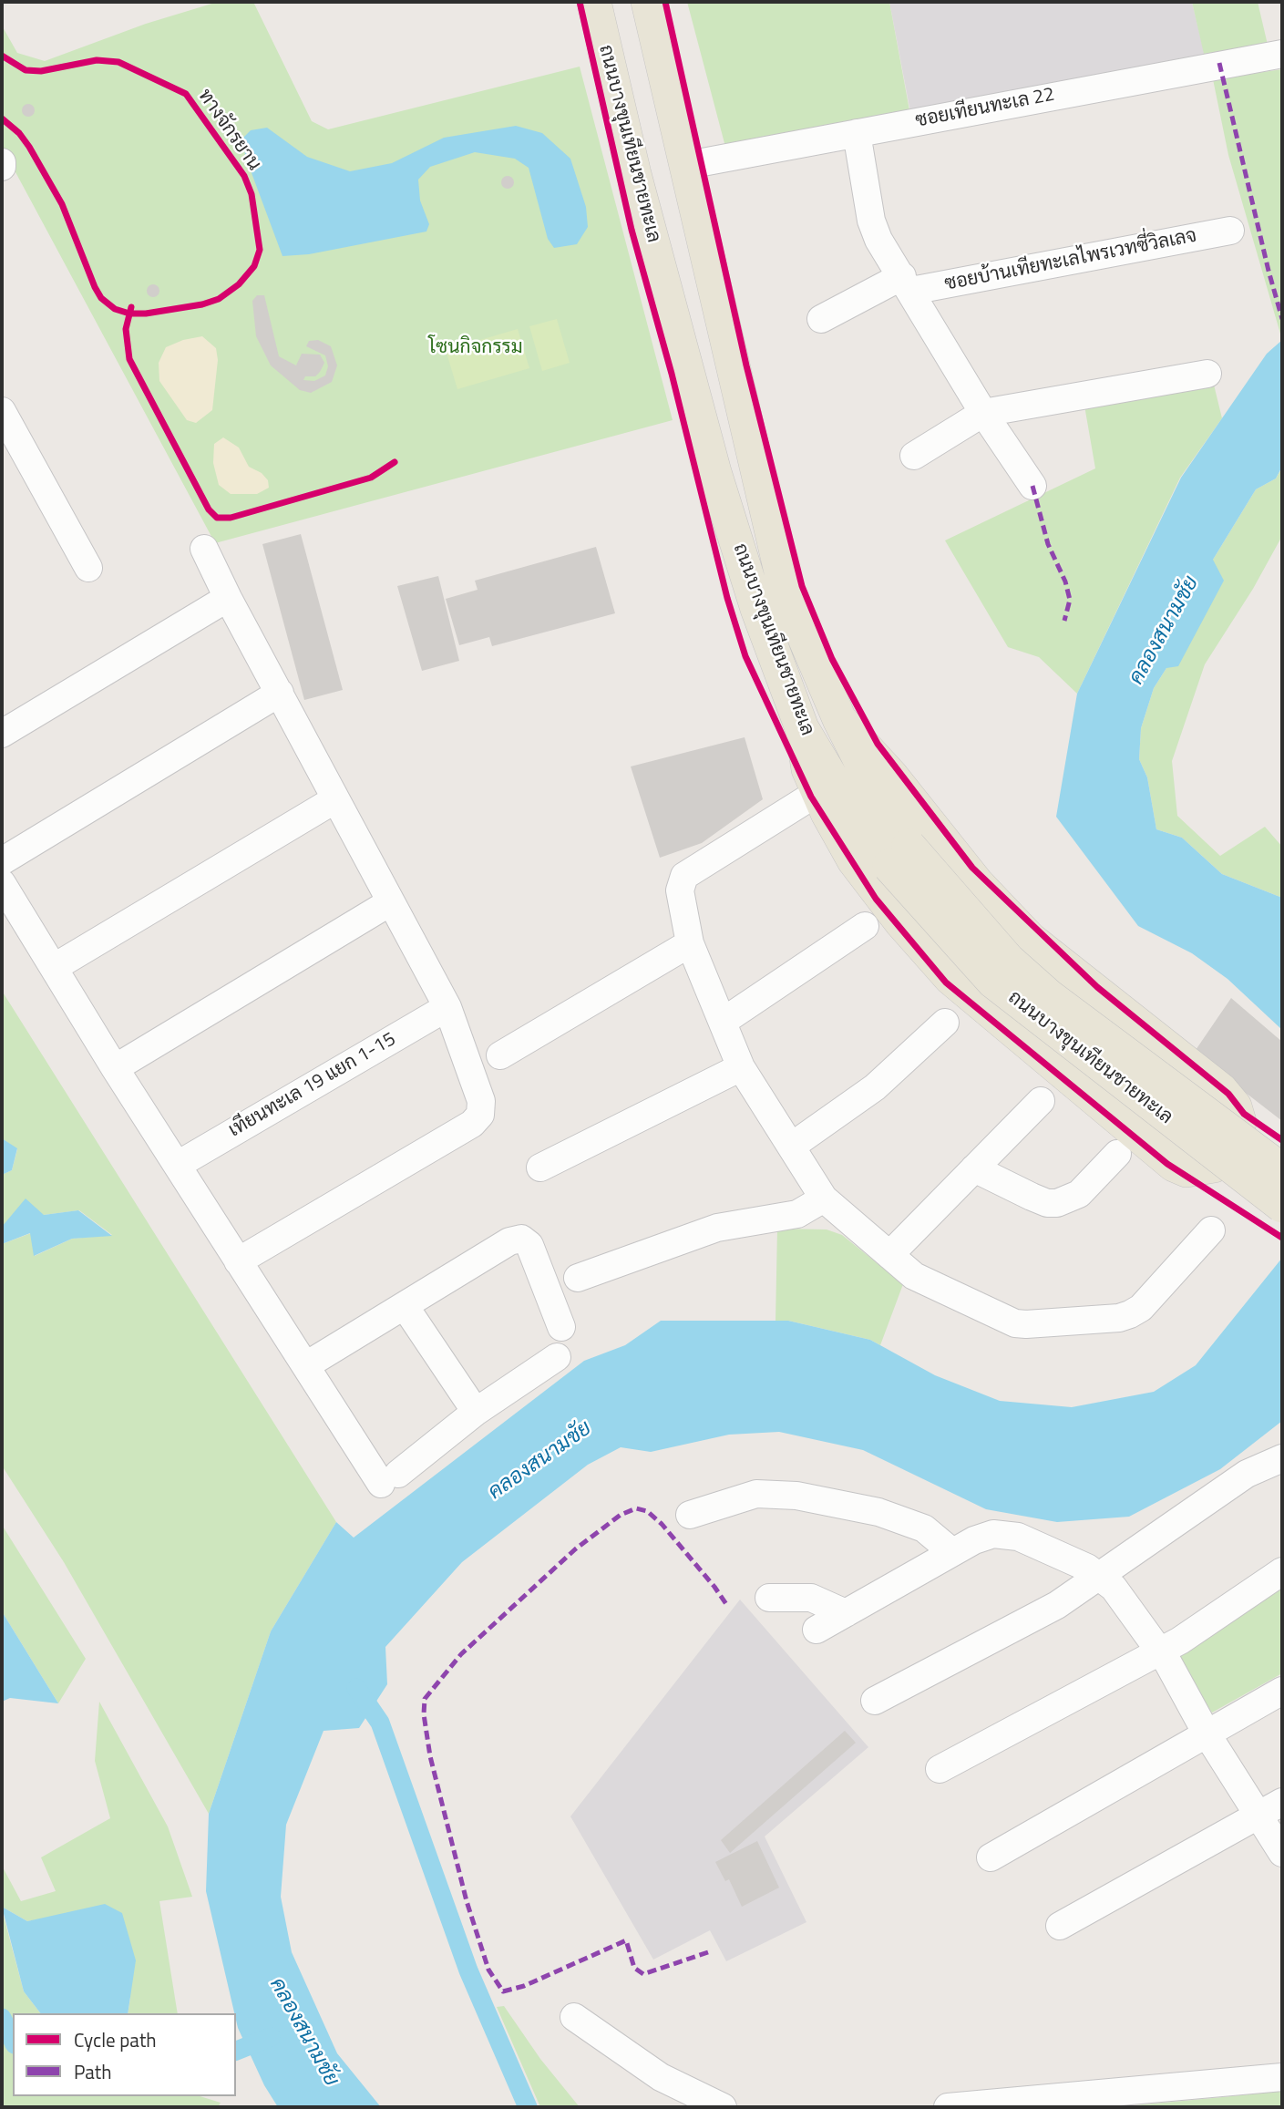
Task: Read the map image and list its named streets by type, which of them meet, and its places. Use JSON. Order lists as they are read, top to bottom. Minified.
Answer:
{"streets":{"main road":["ถนนบางขุนเทียนชายทะเล"],"street":["ซอยเทียนทะเล 22","ซอยบ้านเทียทะเลไพรเวทซี่วิลเลจ","เทียนทะเล 19 แยก 1-15"],"cycle path":["ทางจักรยาน"]},"crossings":[["ซอยเทียนทะเล 22","ถนนบางขุนเทียนชายทะเล"],["ซอยเทียนทะเล 22","ซอยบ้านเทียทะเลไพรเวทซี่วิลเลจ"]],"water":["คลองสนามชัย"],"parks":["โซนกิจกรรม"],"legend":["Cycle path","Path"]}
